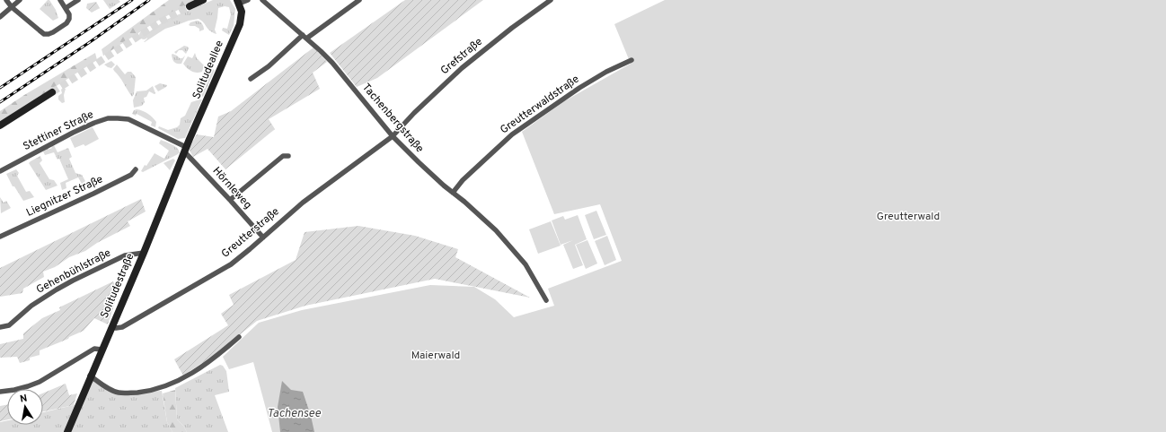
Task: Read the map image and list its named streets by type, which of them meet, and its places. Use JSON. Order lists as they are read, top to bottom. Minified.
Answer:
{"streets":{"main road":["Solitudeallee","Solitudestraße"],"street":["Grefstraße","Greutterwaldstraße","Tachenbergstraße","Stettiner Straße","Hörnleweg","Liegnitzer Straße","Greutterstraße","Gehenbühlstraße"]},"crossings":[["Grefstraße","Tachenbergstraße"],["Grefstraße","Greutterstraße"],["Solitudeallee","Stettiner Straße"],["Solitudeallee","Hörnleweg"],["Solitudeallee","Solitudestraße"],["Greutterwaldstraße","Tachenbergstraße"],["Tachenbergstraße","Greutterstraße"],["Stettiner Straße","Hörnleweg"],["Stettiner Straße","Solitudestraße"],["Hörnleweg","Greutterstraße"],["Hörnleweg","Solitudestraße"],["Greutterstraße","Solitudestraße"],["Gehenbühlstraße","Solitudestraße"]],"water":["Tachensee"],"parks":["Greutterwald","Maierwald"],"north":"top"}
